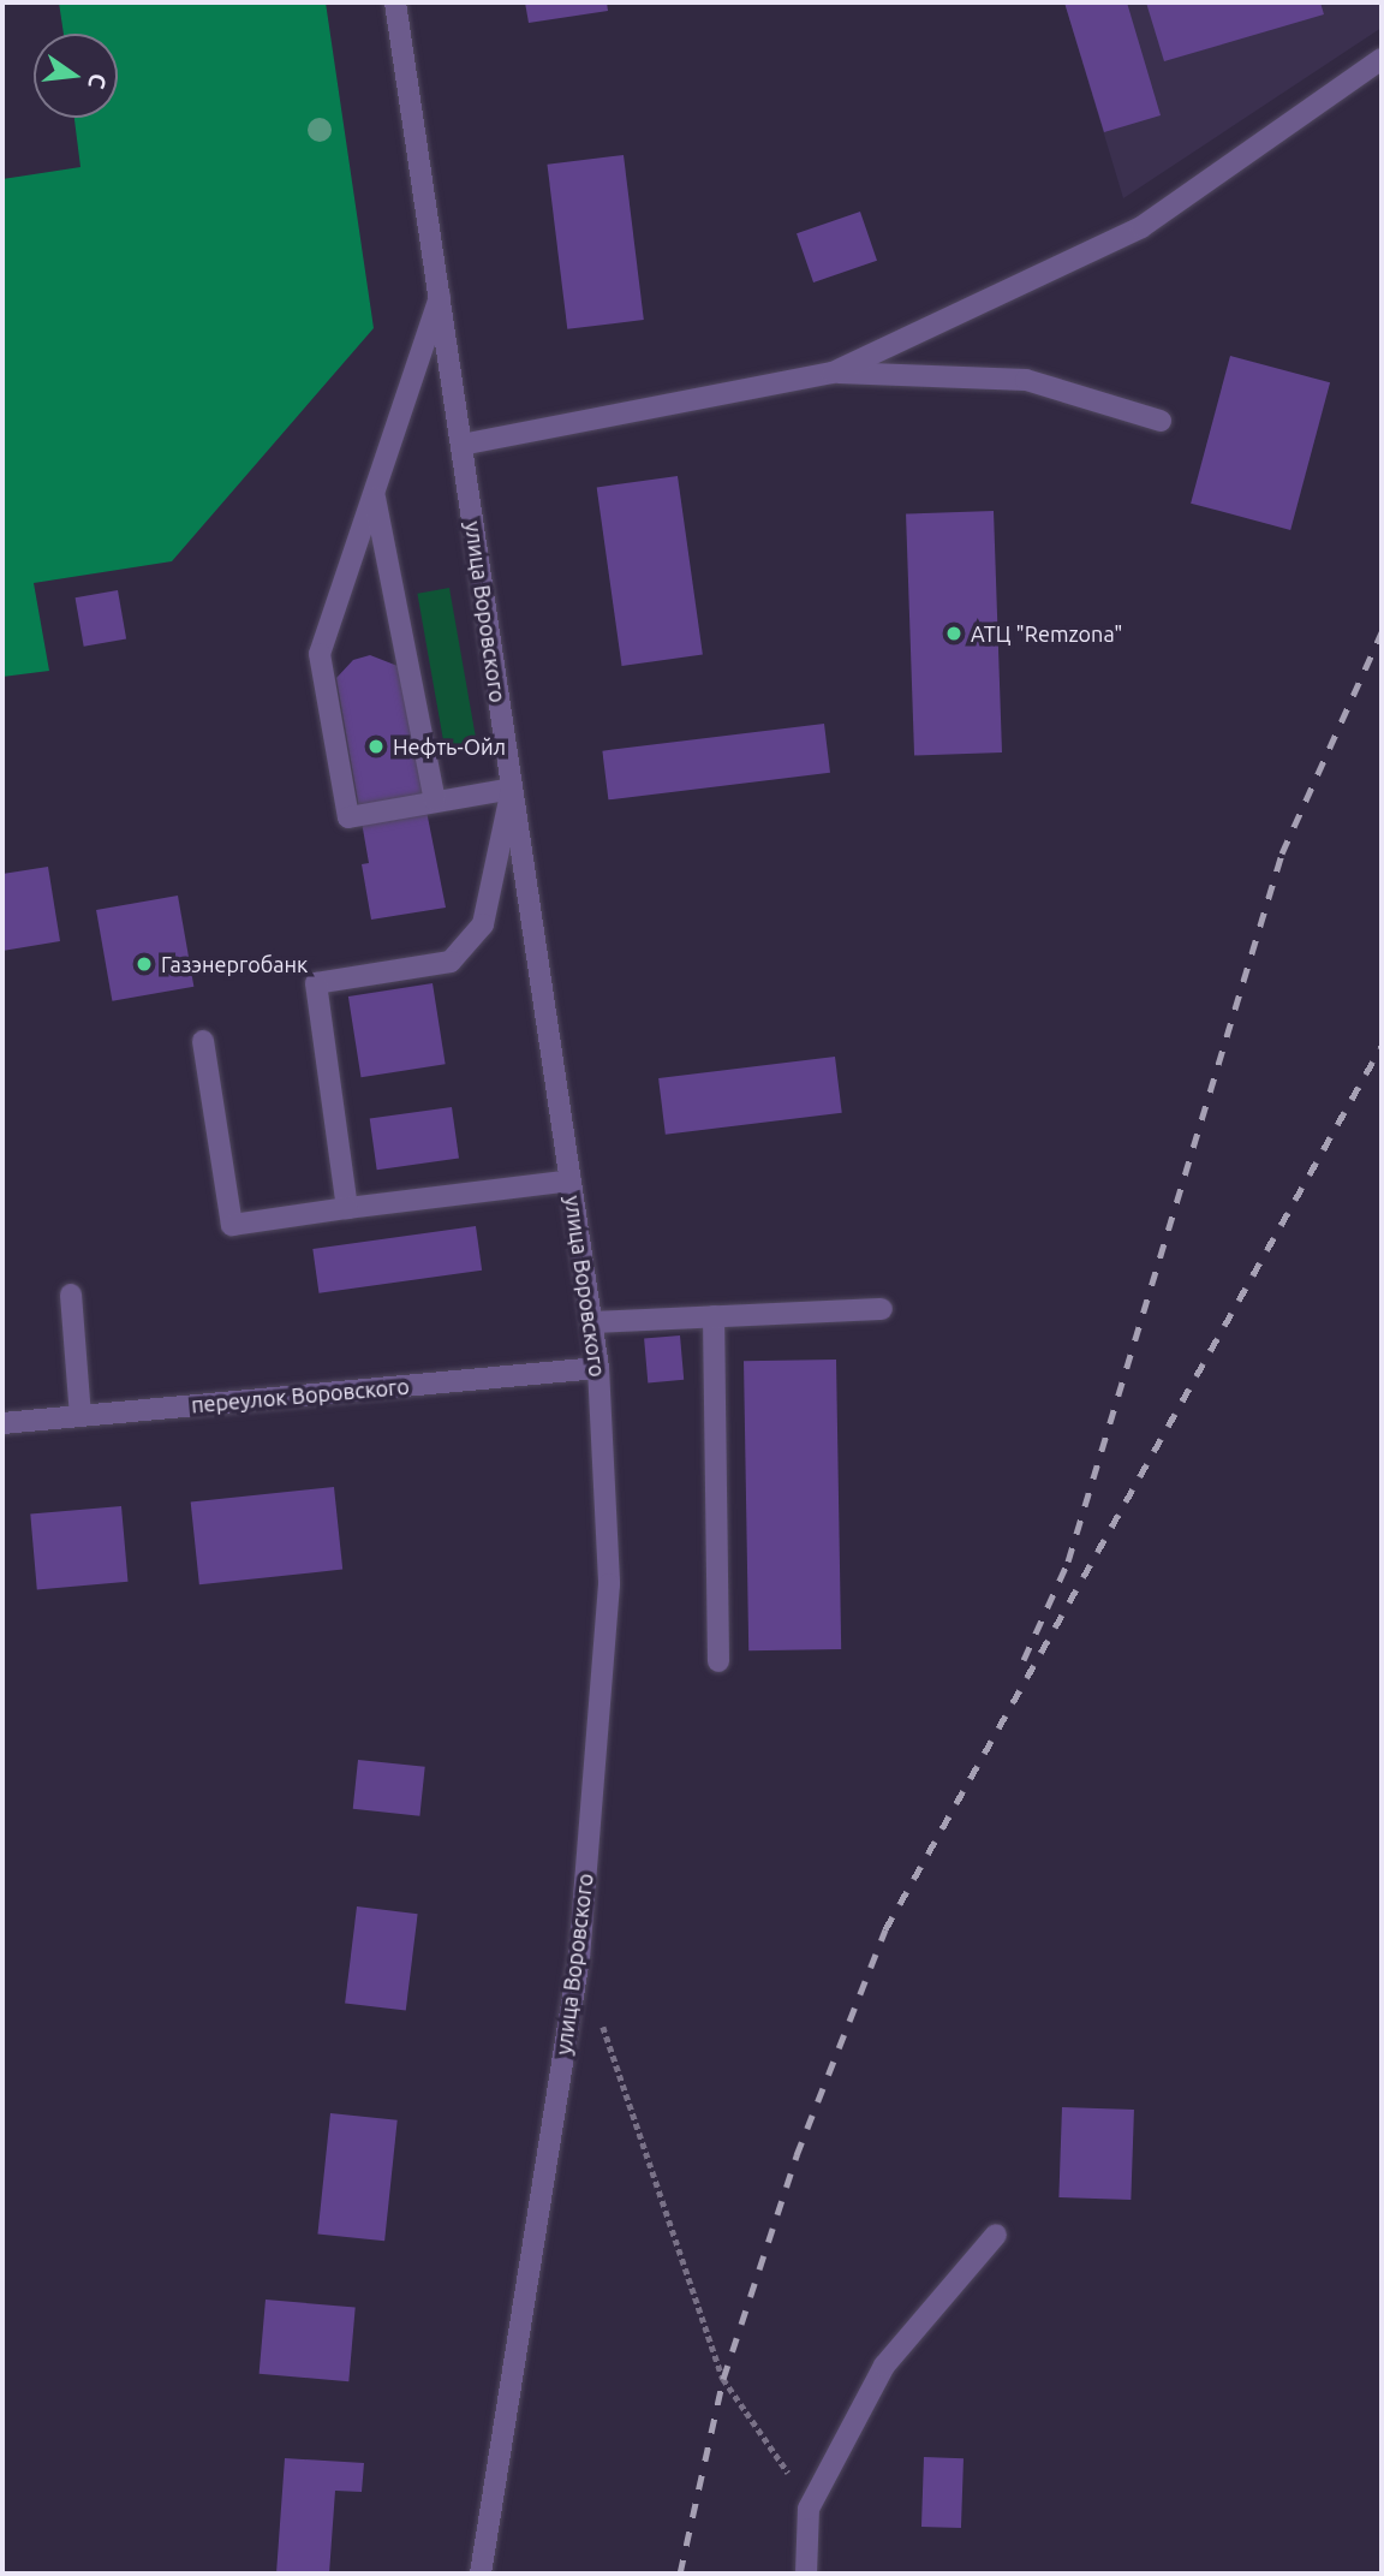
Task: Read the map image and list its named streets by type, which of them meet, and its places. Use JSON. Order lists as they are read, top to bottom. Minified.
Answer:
{"streets":{"street":["улица Воровского","переулок Воровского"]},"crossings":[["улица Воровского","переулок Воровского"]],"places":["АТЦ \"Remzona\"","Нефть-Ойл","Газэнергобанк"],"north":"right"}
